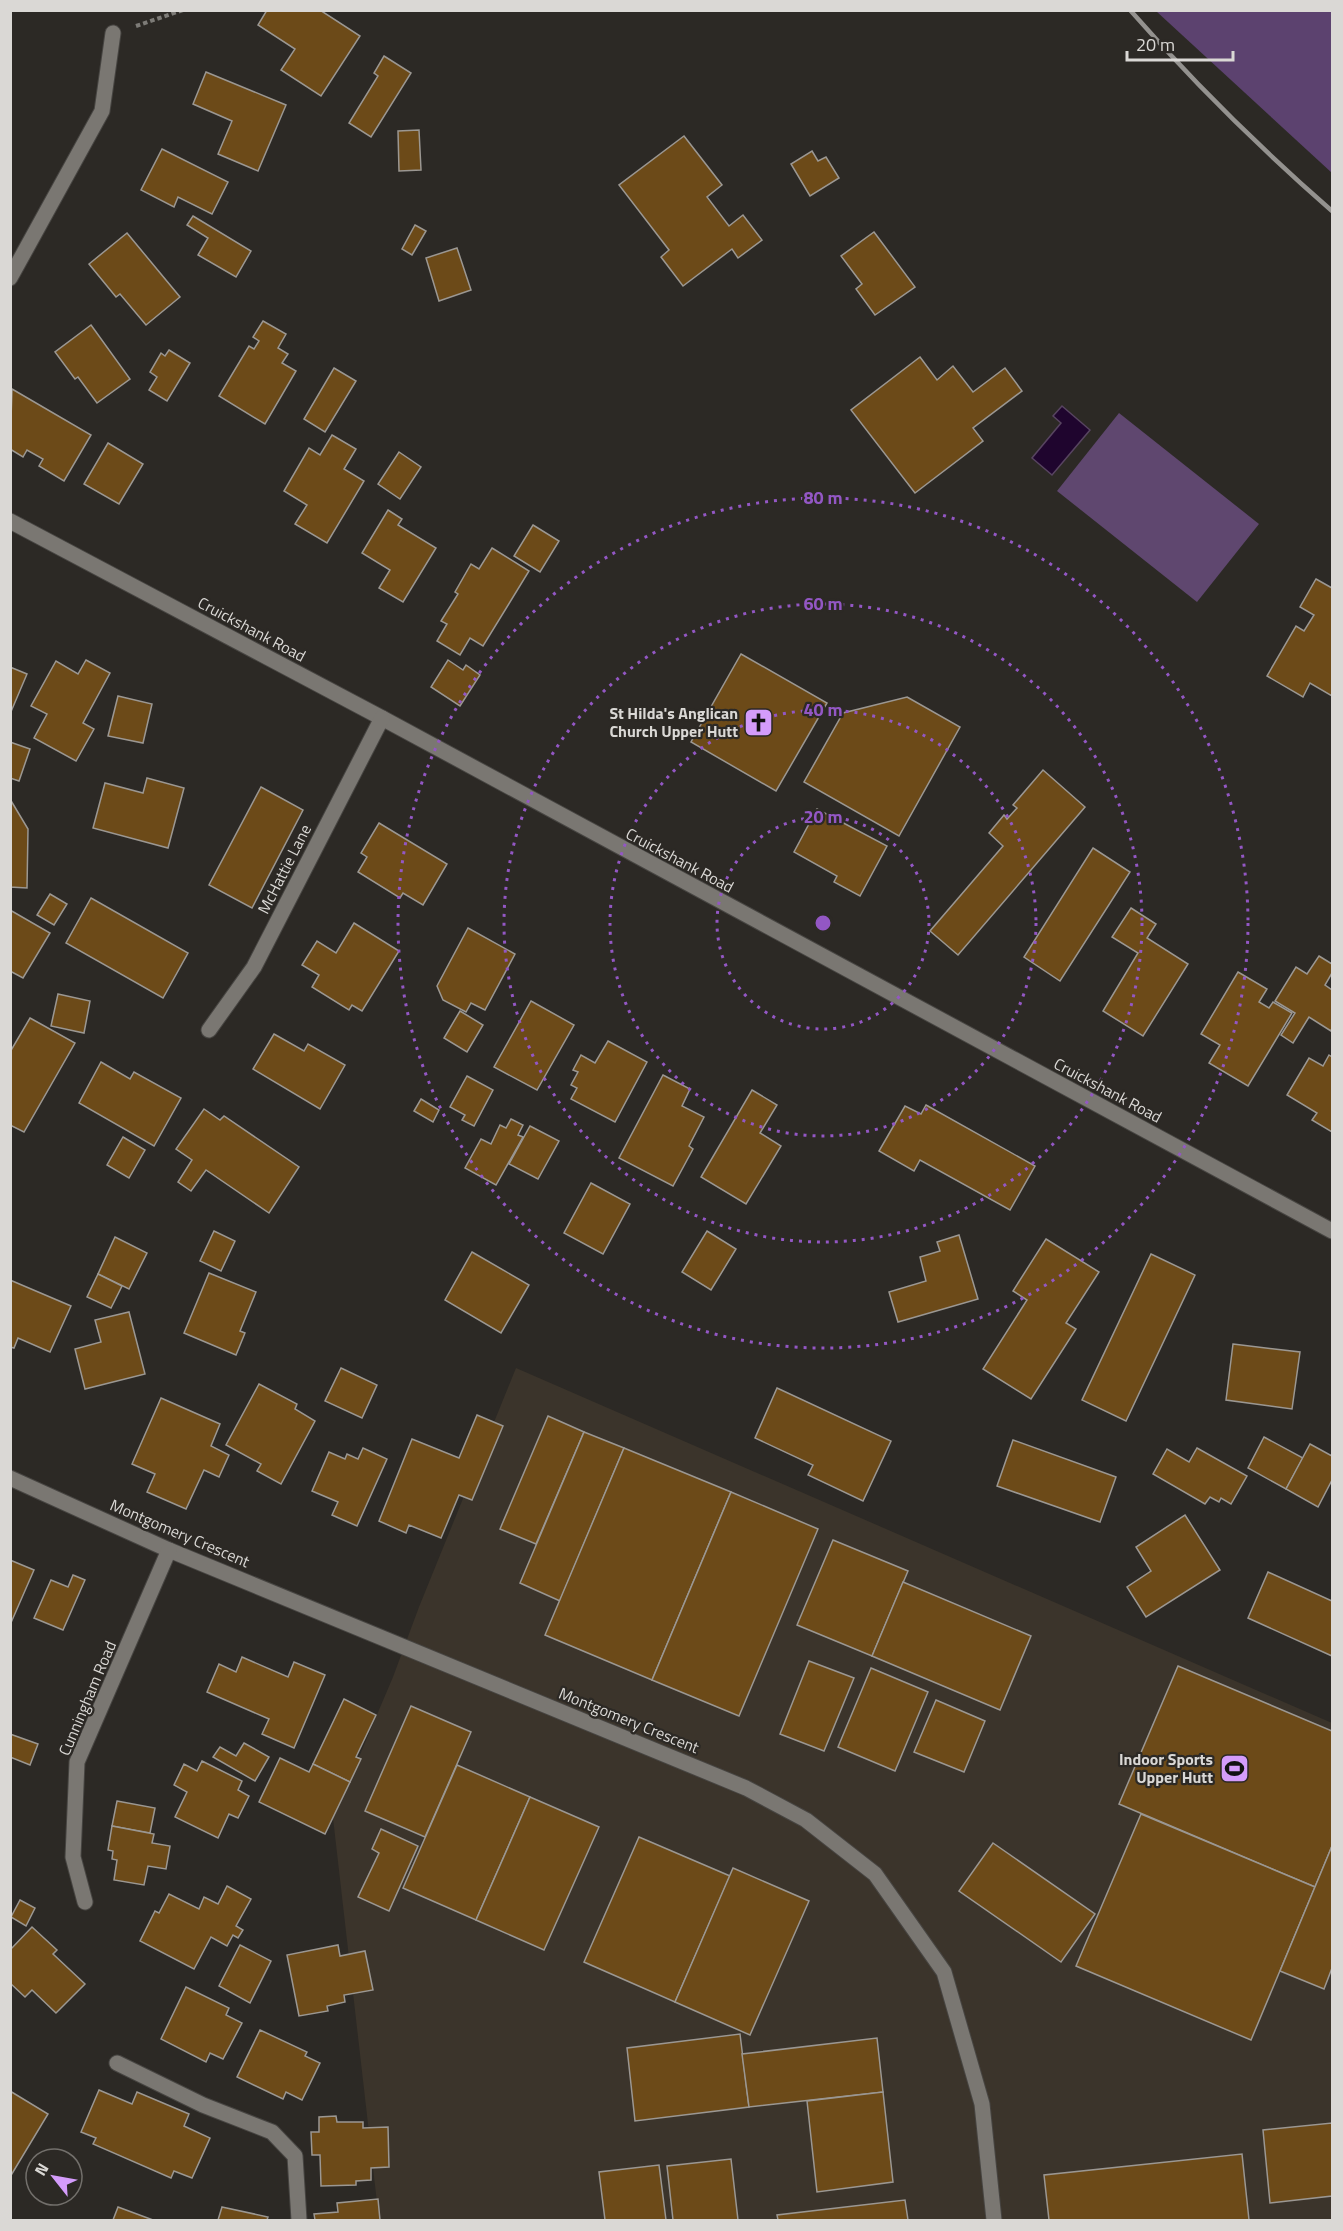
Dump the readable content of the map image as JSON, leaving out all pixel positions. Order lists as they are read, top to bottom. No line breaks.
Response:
{"streets":{"street":["Cruickshank Road","McHattie Lane","Montgomery Crescent","Cunningham Road"]},"crossings":[["Cruickshank Road","McHattie Lane"],["Montgomery Crescent","Cunningham Road"]],"places":{"church":["St Hilda's Anglican Church Upper Hutt"],"sports":["Indoor Sports Upper Hutt"]},"scale_bar":"20 m","north":"top left","rings":["80 m","60 m","40 m","20 m"]}
